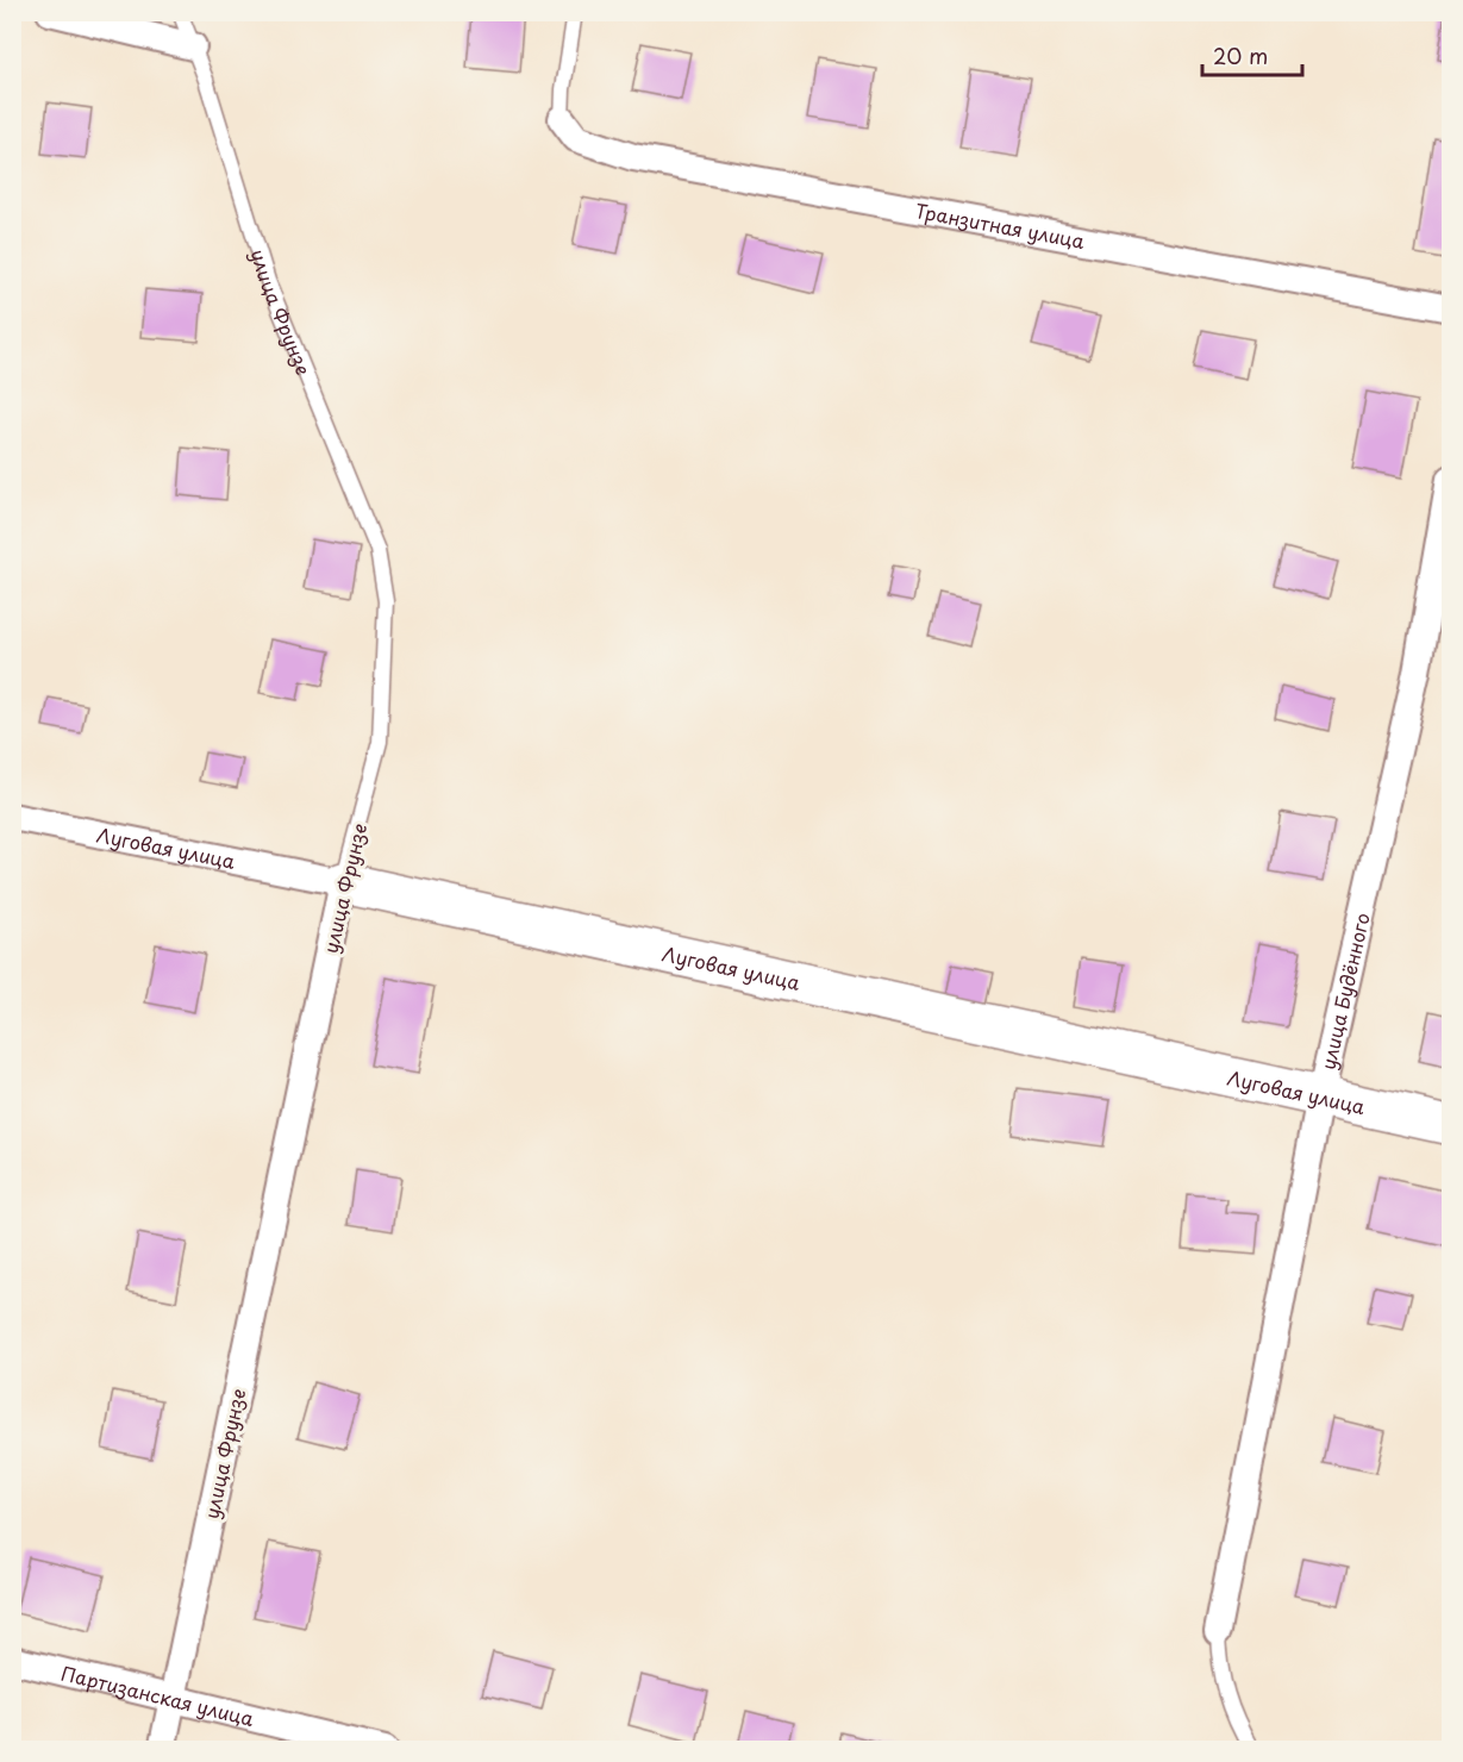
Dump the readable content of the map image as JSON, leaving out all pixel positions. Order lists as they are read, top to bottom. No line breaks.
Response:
{"streets":{"street":["Транзитная улица","улица Фрунзе","Луговая улица","улица Будённого","Партизанская улица"]},"crossings":[["улица Фрунзе","Луговая улица"],["улица Фрунзе","Партизанская улица"],["Луговая улица","улица Будённого"]],"scale_bar":"20 m"}
